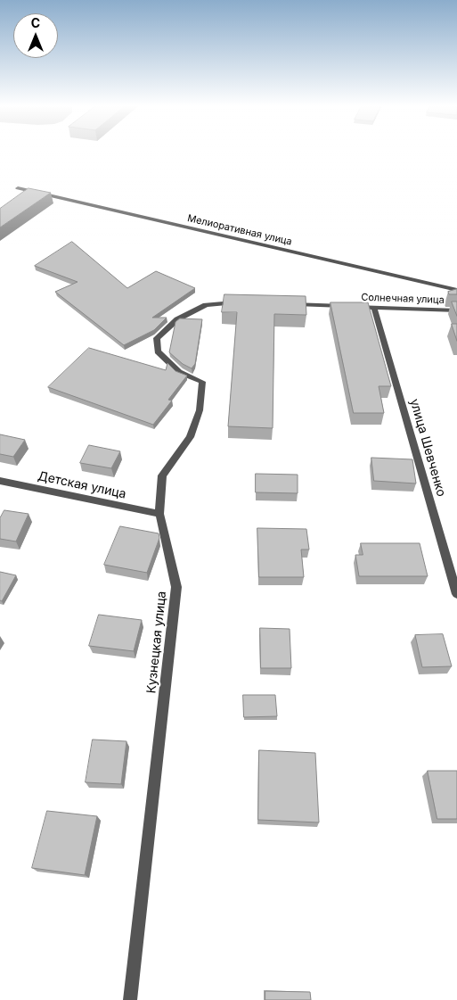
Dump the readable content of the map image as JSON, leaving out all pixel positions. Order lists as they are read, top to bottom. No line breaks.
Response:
{"streets":{"street":["Мелиоративная улица","Солнечная улица","улица Шевченко","Детская улица","Кузнецкая улица"]},"crossings":[["Солнечная улица","улица Шевченко"],["Детская улица","Кузнецкая улица"]],"north":"top"}
